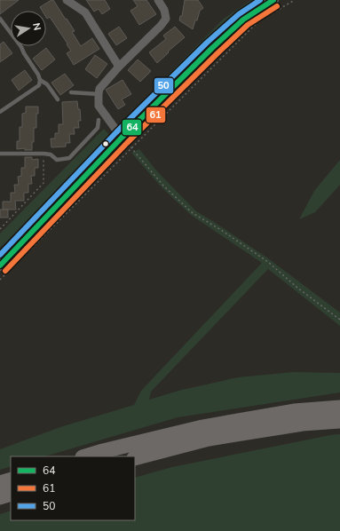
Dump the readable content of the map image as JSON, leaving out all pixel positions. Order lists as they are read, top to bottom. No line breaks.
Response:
{"lines":["transit line 64","transit line 50","transit line 61"],"legend":["64","61","50"],"north":"right"}
